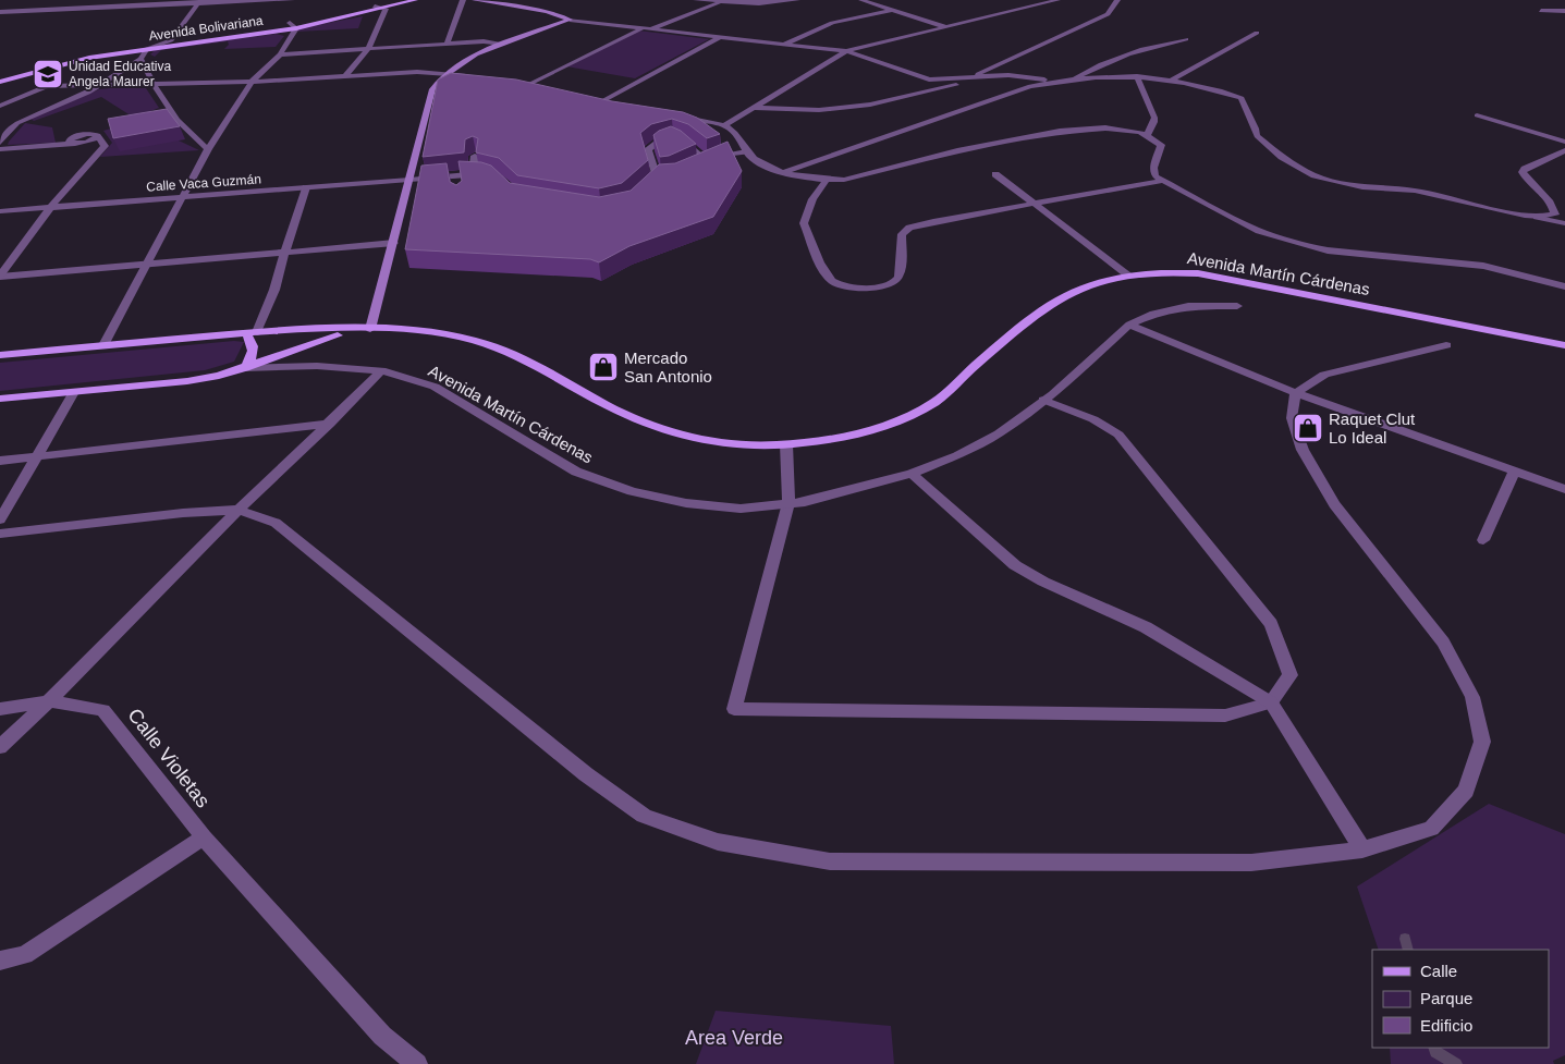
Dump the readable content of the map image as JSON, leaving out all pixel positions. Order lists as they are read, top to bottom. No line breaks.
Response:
{"streets":{"main road":["Avenida Bolivariana","Avenida Martín Cárdenas"],"street":["Calle Vaca Guzmán","Calle Violetas"]},"parks":["Area Verde"],"places":{"school or university":["Unidad Educativa Angela Maurer"],"shop":["Mercado San Antonio","Raquet Clut Lo Ideal"]},"legend":["Calle","Parque","Edificio"]}
